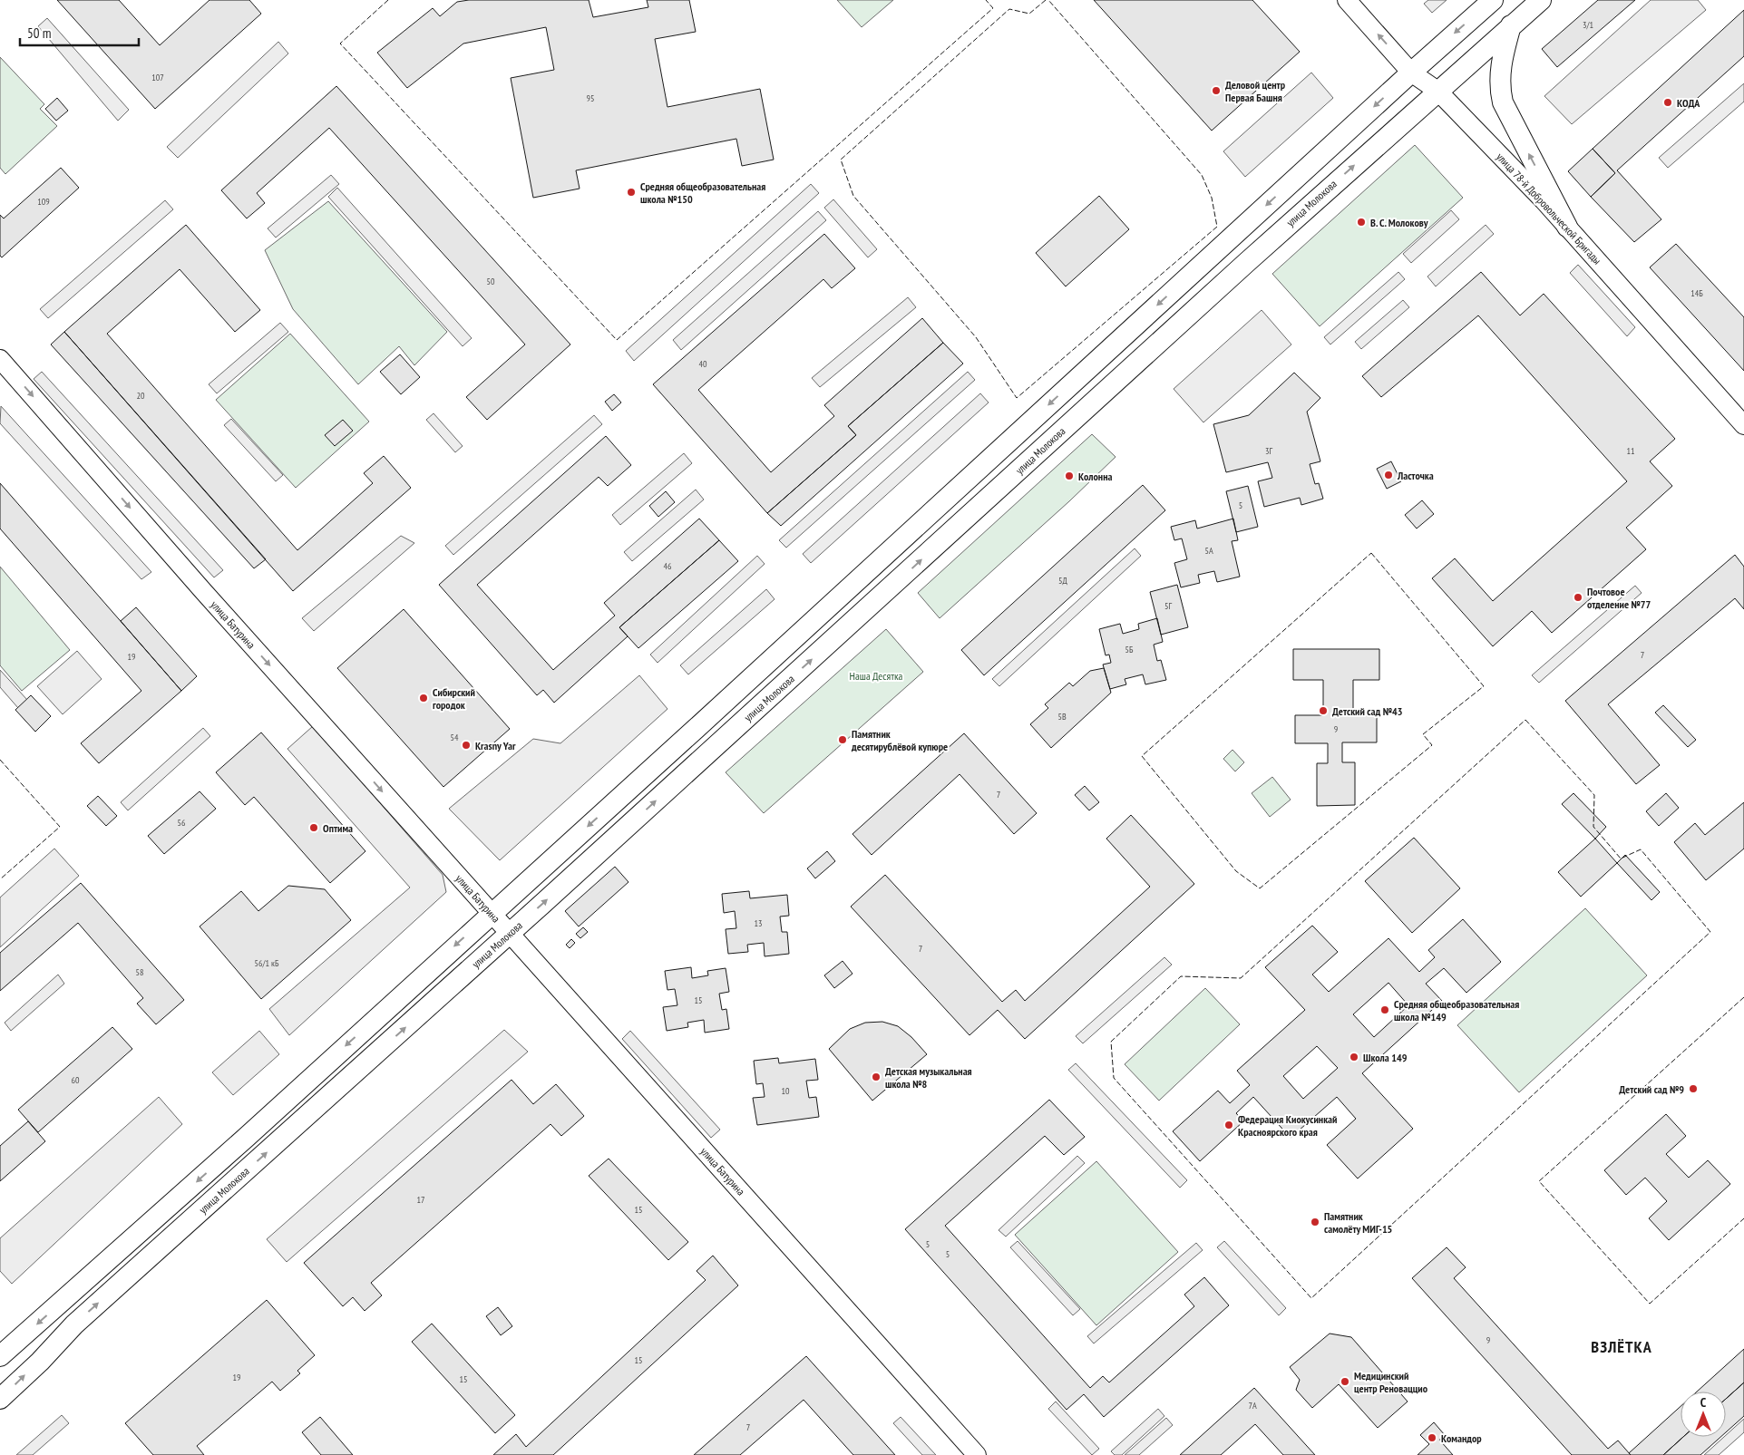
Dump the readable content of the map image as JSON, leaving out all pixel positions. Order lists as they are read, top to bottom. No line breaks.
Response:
{"streets":{"main road":["улица Молокова"],"street":["улица 78-й Добровольческой Бригады","улица Батурина"]},"crossings":[["улица Молокова","улица 78-й Добровольческой Бригады"],["улица Молокова","улица Батурина"]],"one_way":["улица Батурина"],"districts":["ВЗЛЁТКА"],"parks":["Наша Десятка"],"places":["Деловой центр Первая Башня","КОДА","Средняя общеобразовательная школа №150","В. С. Молокову","Ласточка","Колонна","Почтовое отделение №77","Сибирский городок","Детский сад №43","Памятник десятирублёвой купюре","Krasny Yar","Оптима","Средняя общеобразовательная школа №149","Школа 149","Детская музыкальная школа №8","Детский сад №9","Федерация Киокусинкай Красноярского края","Памятник самолёту МИГ-15","Медицинский центр Реноваццио","Командор"],"house_numbers":["3/1","107","95","109","50","14Б","40","20","3Г","11","5","5А","46","5Д","5Г","5Б","7","19","5В","9","54","7","56","13","7","56/1 кБ","58","15","60","10","17","15","5","5","9","15","19","15","7А","7"],"scale_bar":"50 m","north":"top"}
